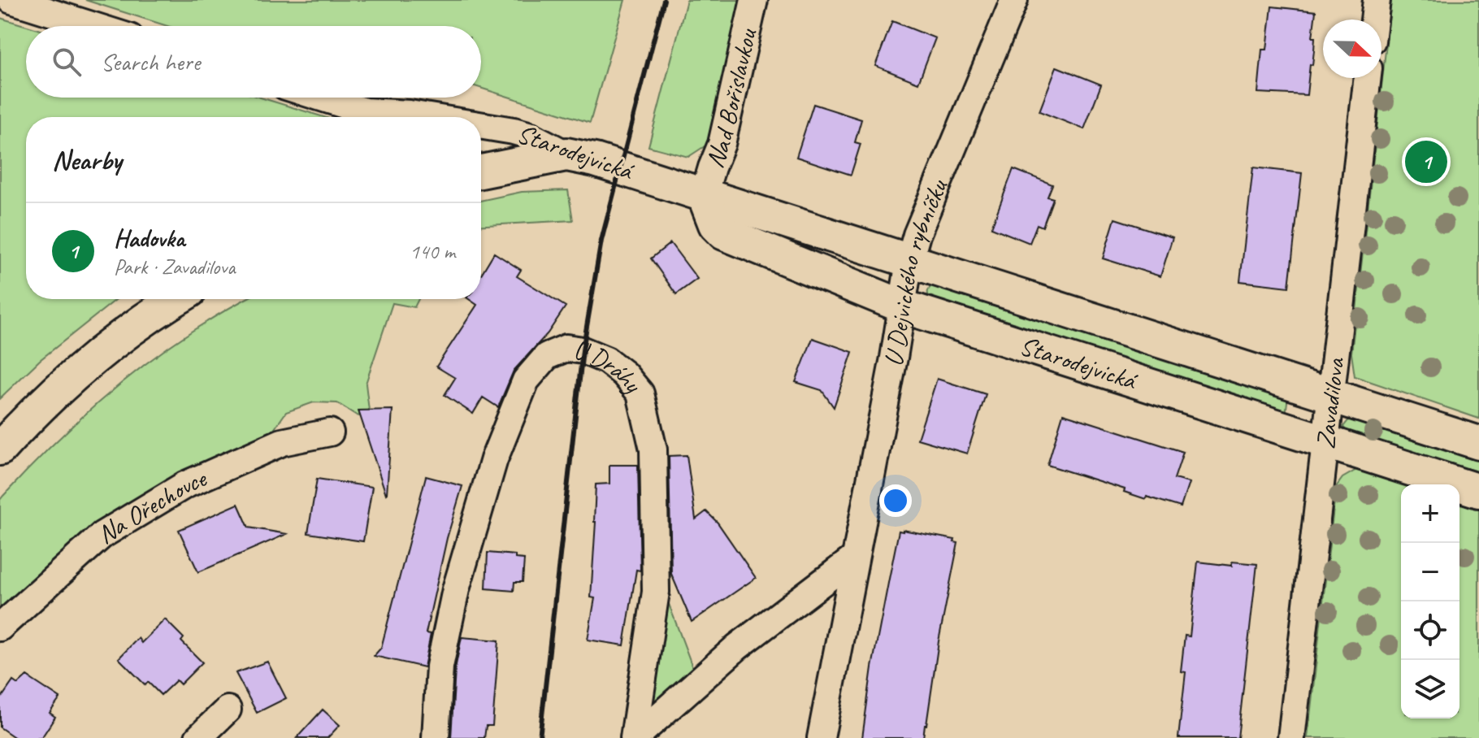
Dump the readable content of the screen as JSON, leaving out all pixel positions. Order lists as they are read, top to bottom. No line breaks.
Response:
{"streets":{"street":["Nad Bořislavkou","Starodejvická","U Dejvického rybníčku","U Dráhy","Zavadilova","Na Ořechovce"]},"crossings":[["Nad Bořislavkou","Starodejvická"],["Starodejvická","U Dejvického rybníčku"],["Starodejvická","Zavadilova"]],"north":"right","page":{"search":"Search here","heading":"Nearby","pins":"1","list":[{"mark":"1","name":"Hadovka","note":"Park · Zavadilova","value":"140 m"}],"map_buttons":["+","−"]}}
